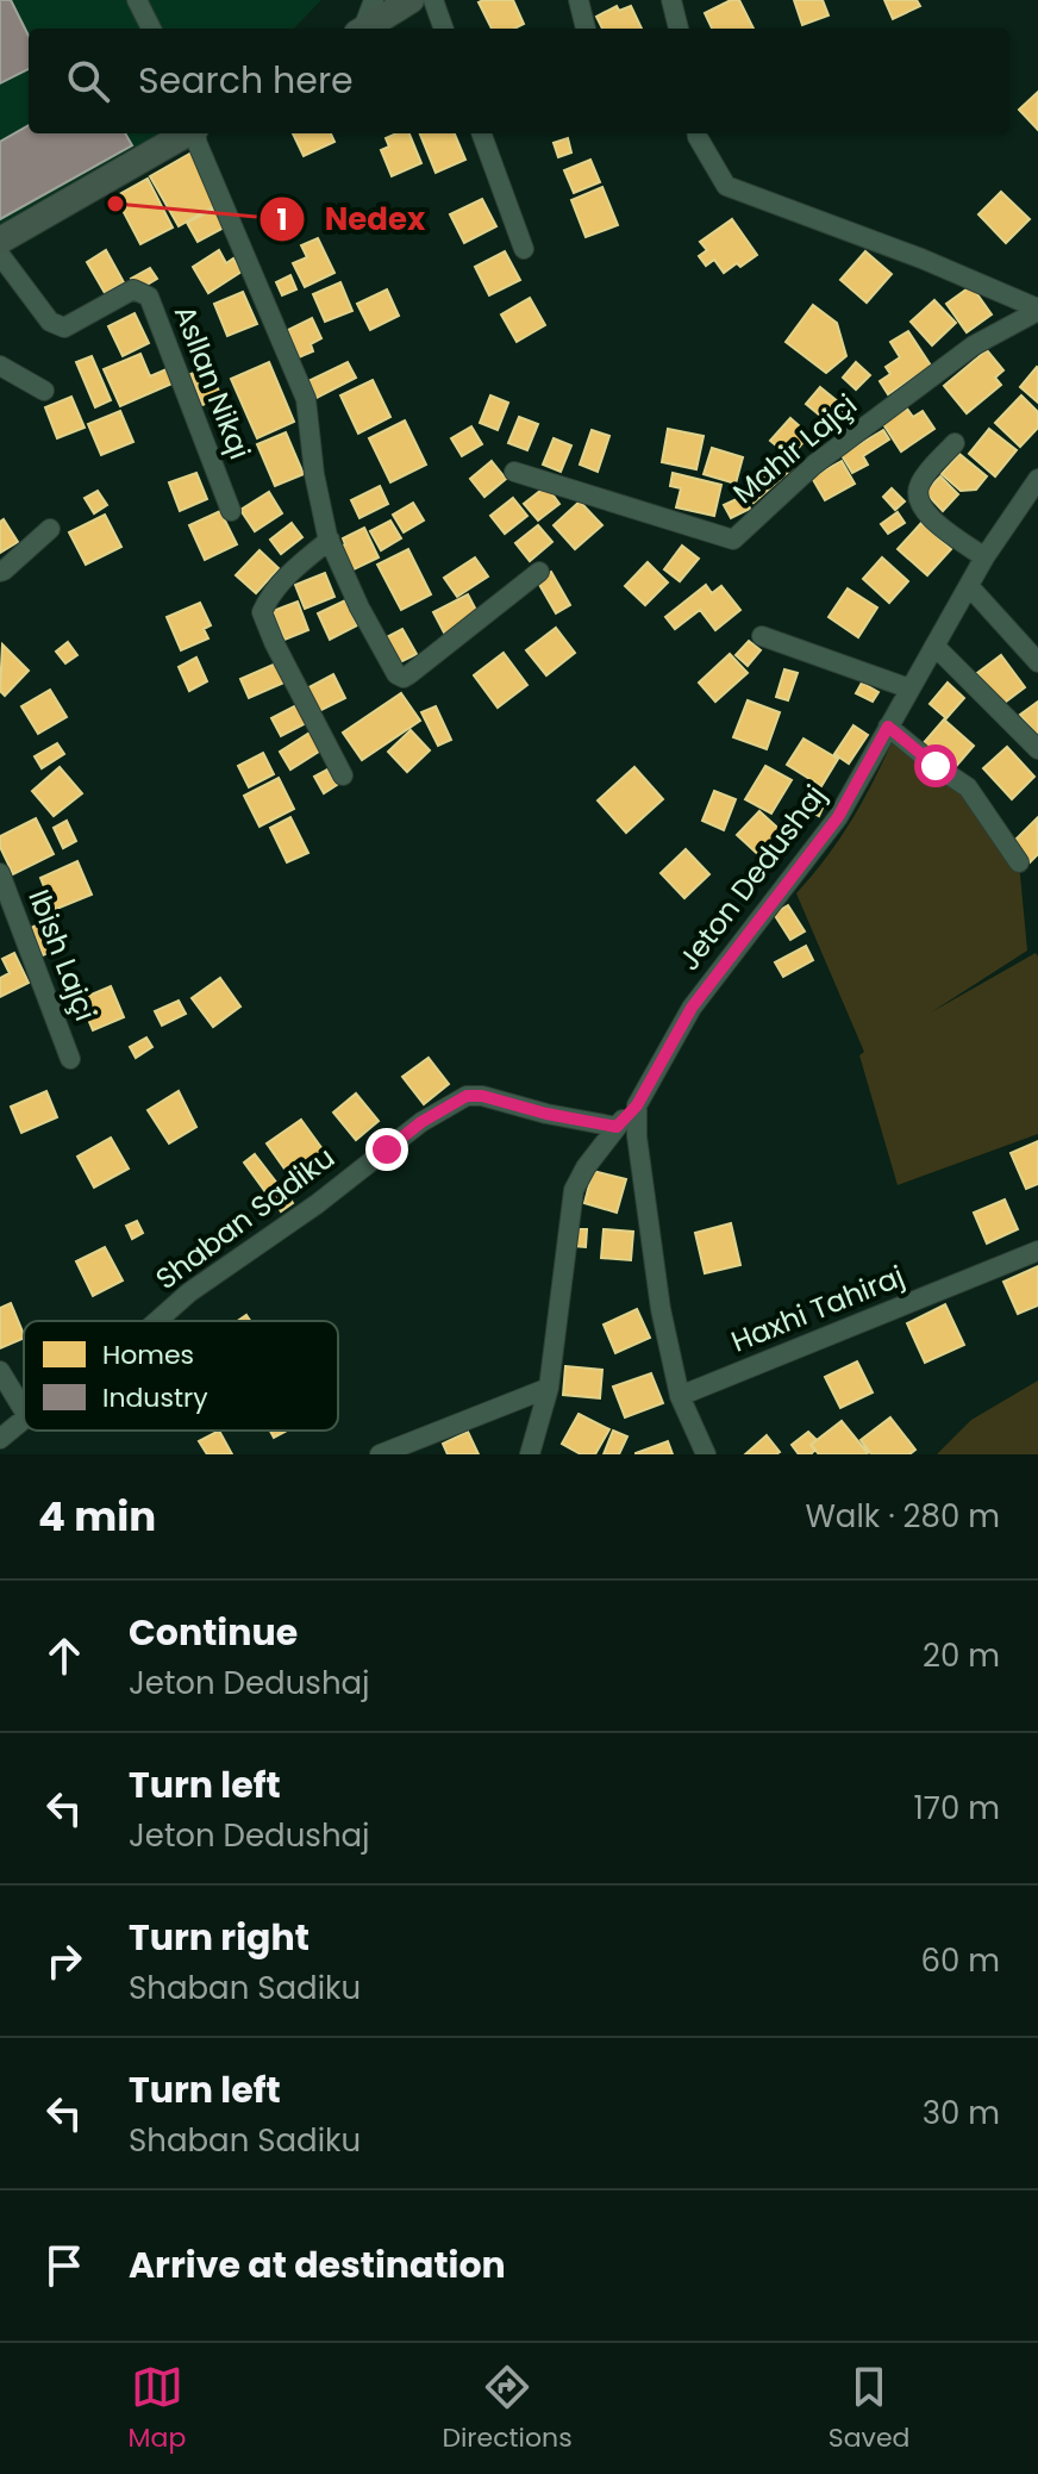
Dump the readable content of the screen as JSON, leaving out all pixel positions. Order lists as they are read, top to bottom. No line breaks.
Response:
{"streets":{"street":["Asllan Nikqi","Mahir Lajçi","Jeton Dedushaj","Ibish Lajçi","Shaban Sadiku","Haxhi Tahiraj"]},"crossings":[["Jeton Dedushaj","Shaban Sadiku"]],"places":["Nedex"],"legend":["Homes","Industry"],"page":{"search":"Search here","heading":["4 min","Walk · 280 m"],"list":[["Continue","Jeton Dedushaj","20 m"],["Turn left","Jeton Dedushaj","170 m"],["Turn right","Shaban Sadiku","60 m"],["Turn left","Shaban Sadiku","30 m"],"Arrive at destination"],"nav":["Map","Directions","Saved"]}}
